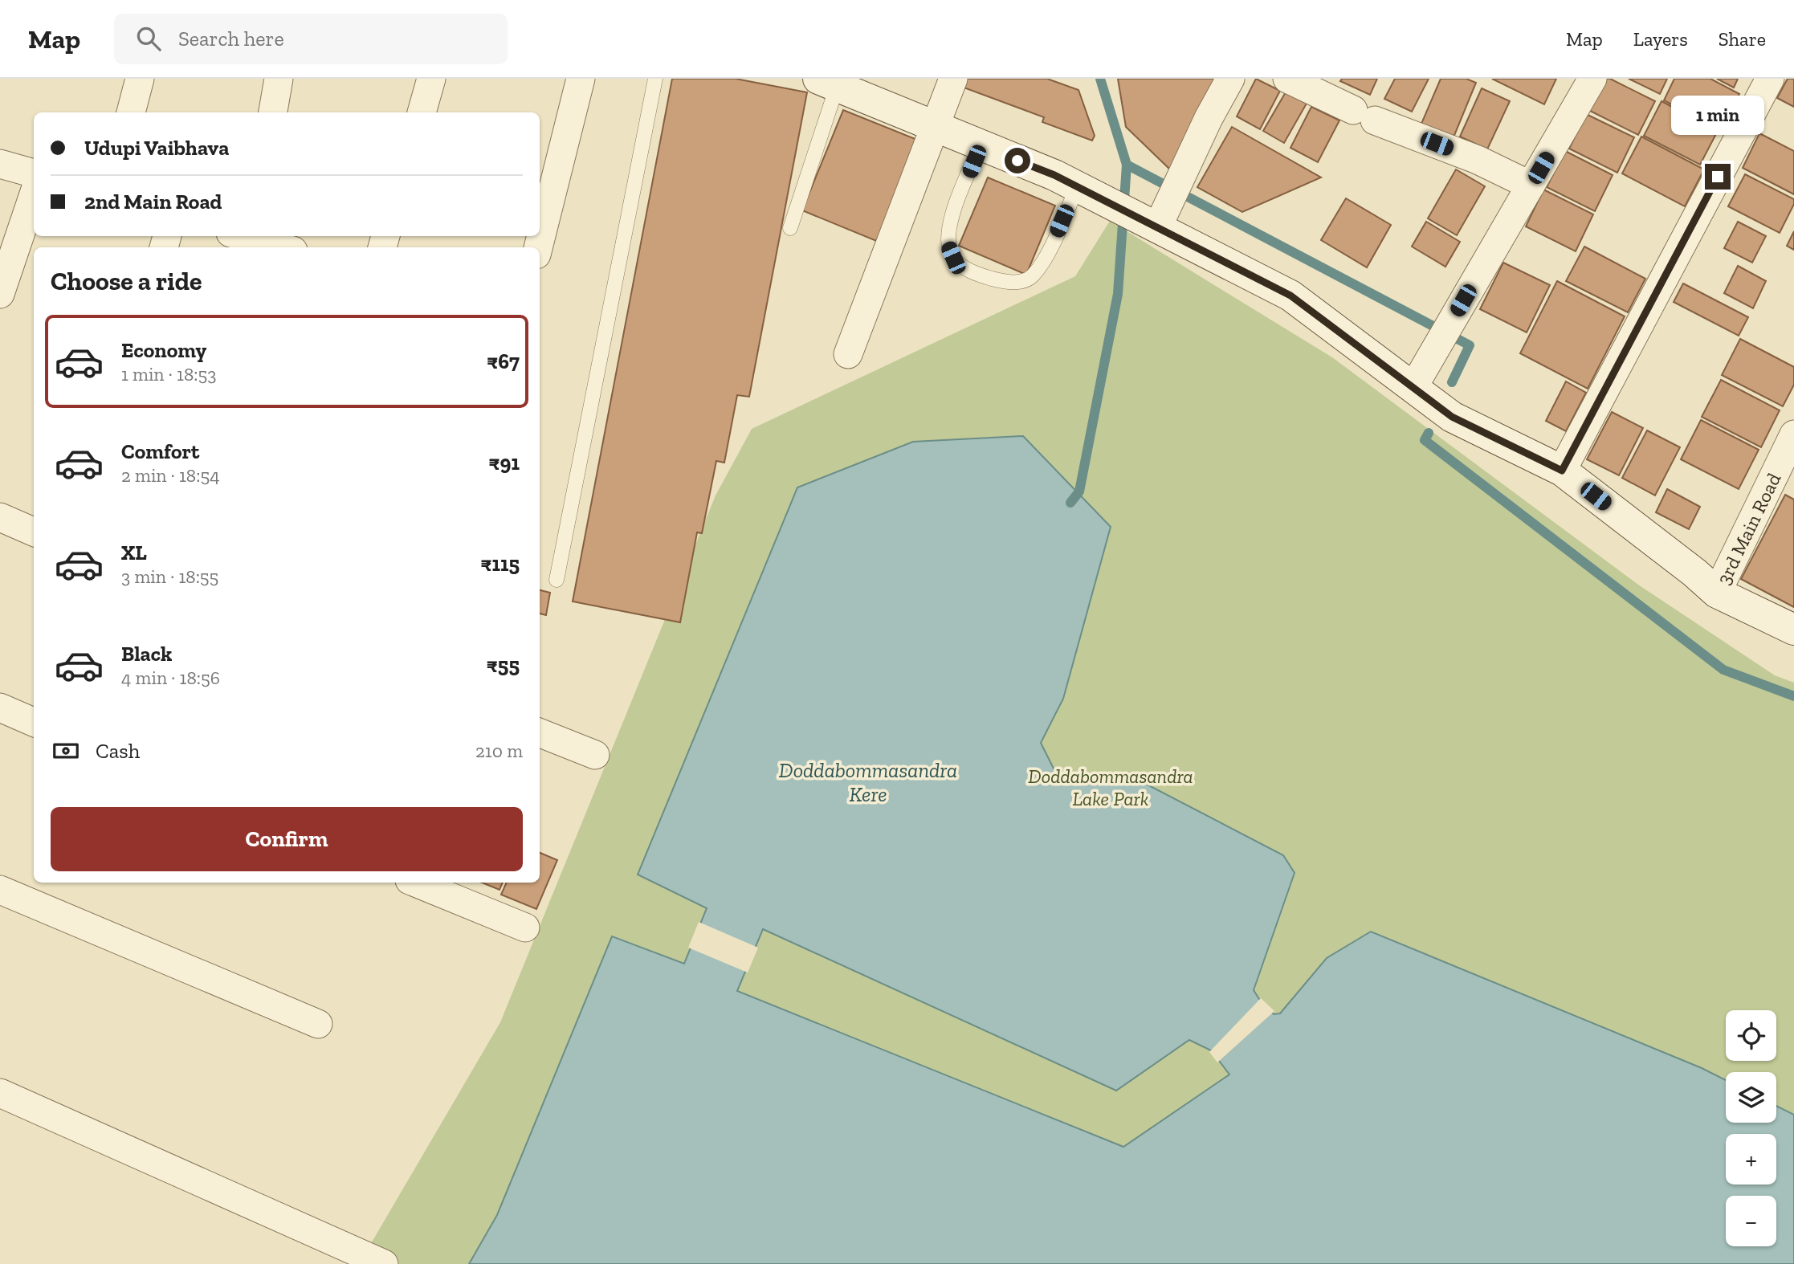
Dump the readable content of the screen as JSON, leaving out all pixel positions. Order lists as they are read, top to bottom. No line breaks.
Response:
{"streets":{"street":["3rd Main Road"]},"water":["Doddabommasandra Kere"],"parks":["Doddabommasandra Lake Park"],"page":{"header":"Map","search":"Search here","nav":["Map","Layers","Share"],"bubble":"1 min","banner":["Udupi Vaibhava","2nd Main Road"],"heading":"Choose a ride","list":[{"name":"Economy","note":"1 min · 18:53","value":"₹67"},{"name":"Comfort","note":"2 min · 18:54","value":"₹91"},{"name":"XL","note":"3 min · 18:55","value":"₹115"},{"name":"Black","note":"4 min · 18:56","value":"₹55"}],"pay":["Cash","210 m"],"buttons":"Confirm","map_buttons":["+","−"]}}
